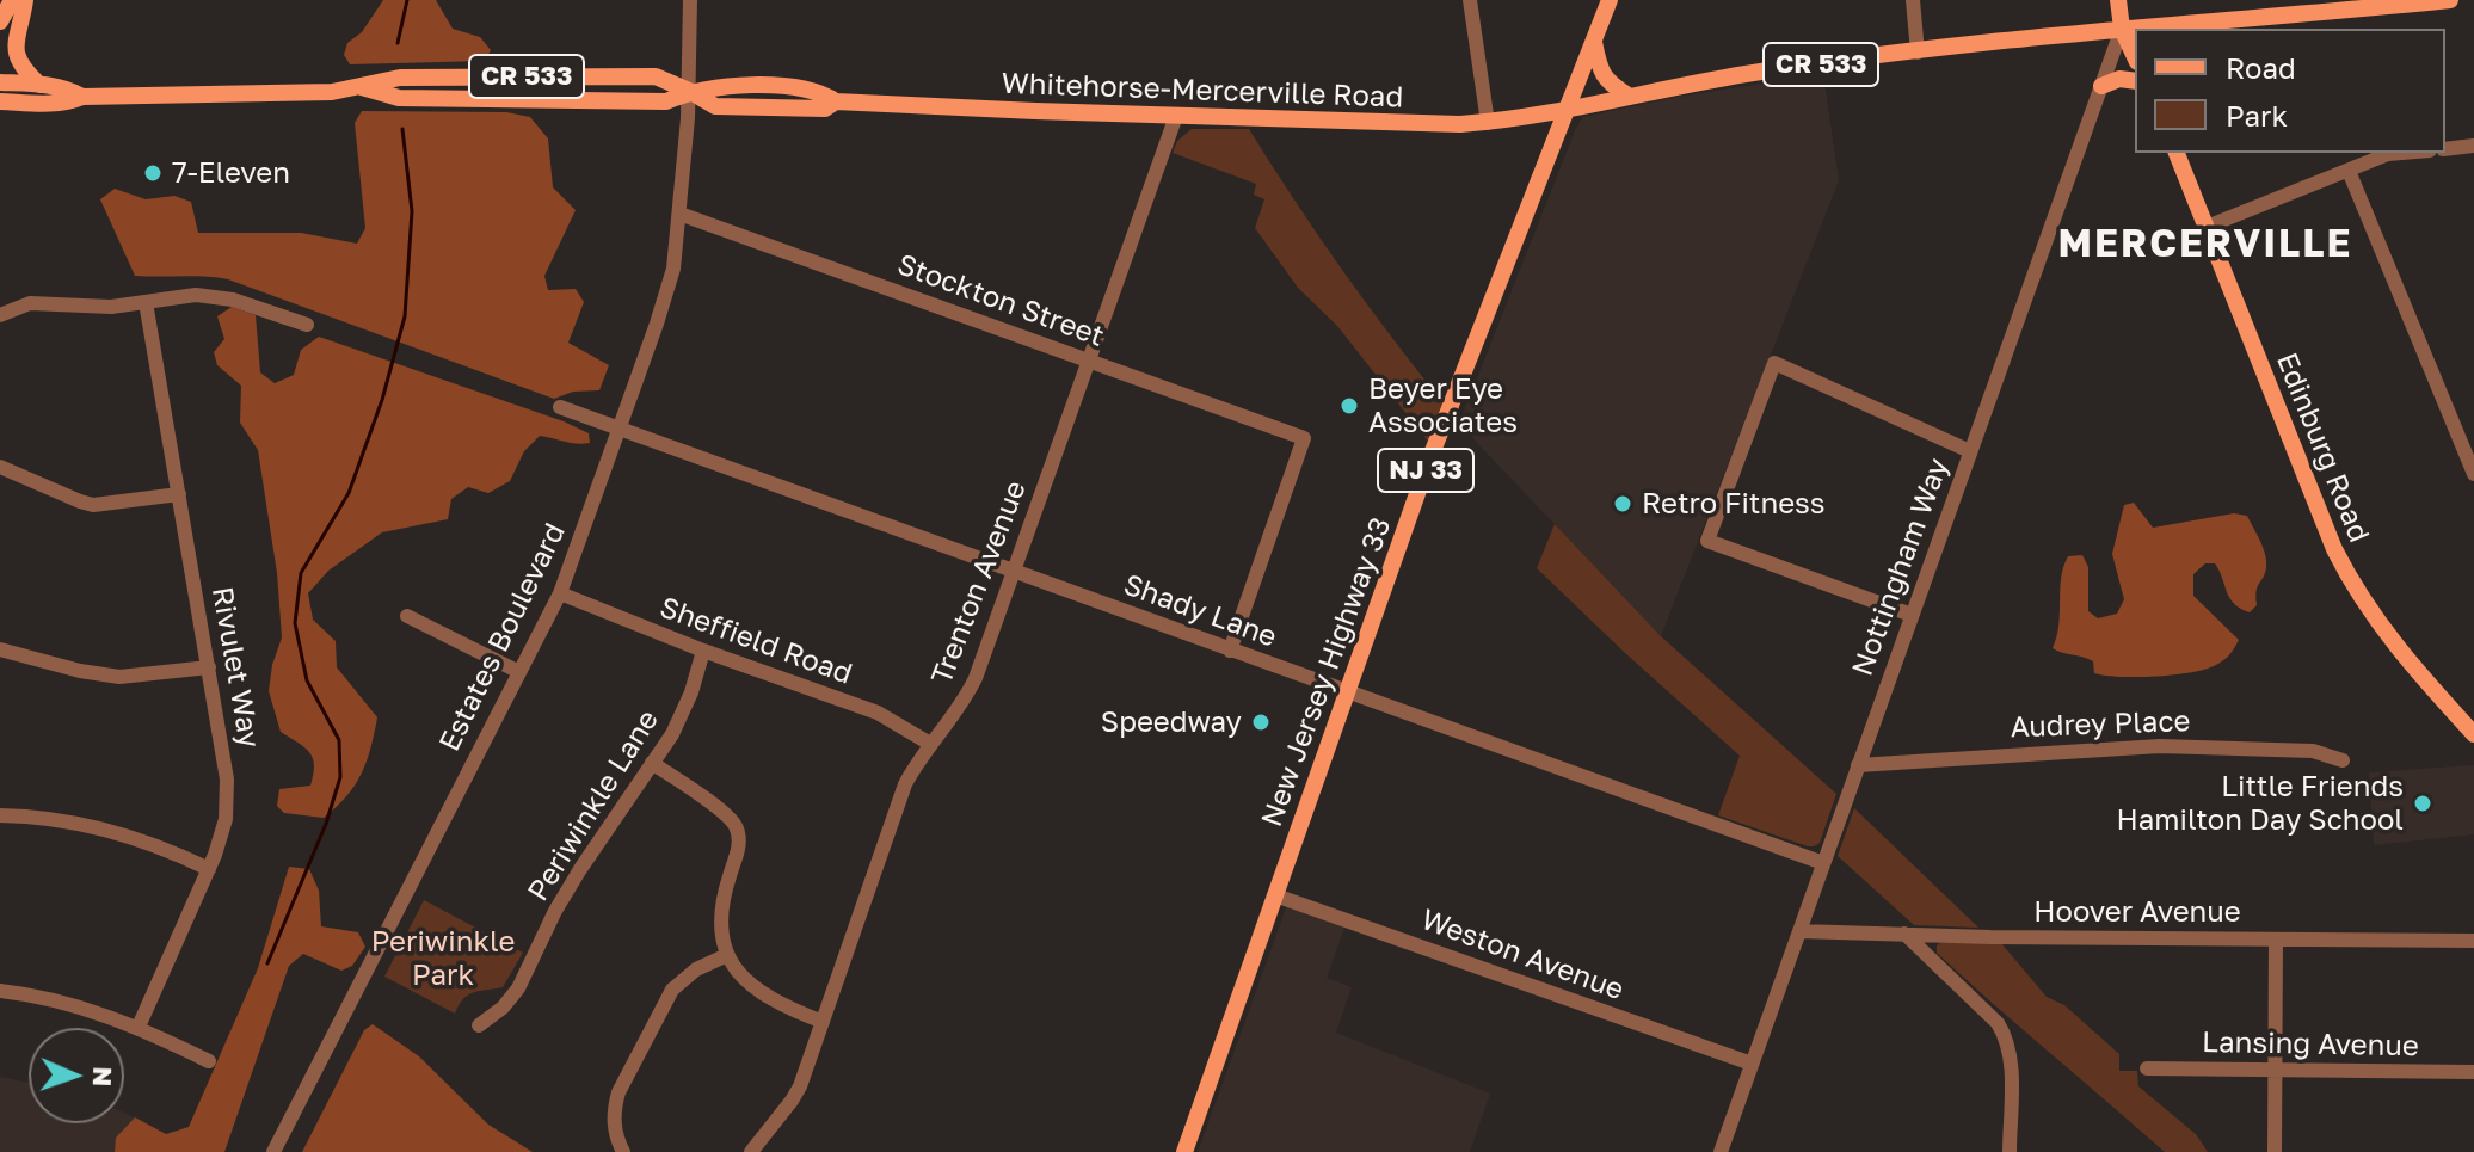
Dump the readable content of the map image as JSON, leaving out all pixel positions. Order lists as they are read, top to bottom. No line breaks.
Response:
{"streets":{"main road":["CR 533","Whitehorse-Mercerville Road","Edinburg Road","NJ 33","Nottingham Way","New Jersey Highway 33"],"street":["Stockton Street","Trenton Avenue","Shady Lane","Estates Boulevard","Sheffield Road","Rivulet Way","Audrey Place","Periwinkle Lane","Hoover Avenue","Weston Avenue","Lansing Avenue"]},"crossings":[["CR 533","Whitehorse-Mercerville Road"],["CR 533","Nottingham Way"],["CR 533","Estates Boulevard"],["CR 533","New Jersey Highway 33"],["Whitehorse-Mercerville Road","Trenton Avenue"],["Whitehorse-Mercerville Road","Estates Boulevard"],["Whitehorse-Mercerville Road","New Jersey Highway 33"],["Stockton Street","Trenton Avenue"],["Stockton Street","Shady Lane"],["Stockton Street","Estates Boulevard"],["Nottingham Way","Shady Lane"],["Nottingham Way","Audrey Place"],["Nottingham Way","Hoover Avenue"],["Nottingham Way","Weston Avenue"],["Trenton Avenue","Shady Lane"],["Trenton Avenue","Sheffield Road"],["Shady Lane","Estates Boulevard"],["Shady Lane","New Jersey Highway 33"],["Estates Boulevard","Sheffield Road"],["Sheffield Road","Periwinkle Lane"],["New Jersey Highway 33","Weston Avenue"]],"districts":["MERCERVILLE"],"parks":["Periwinkle Park"],"places":["7-Eleven","Beyer Eye Associates","Retro Fitness","Speedway","Little Friends Hamilton Day School"],"legend":["Road","Park"],"north":"right"}
